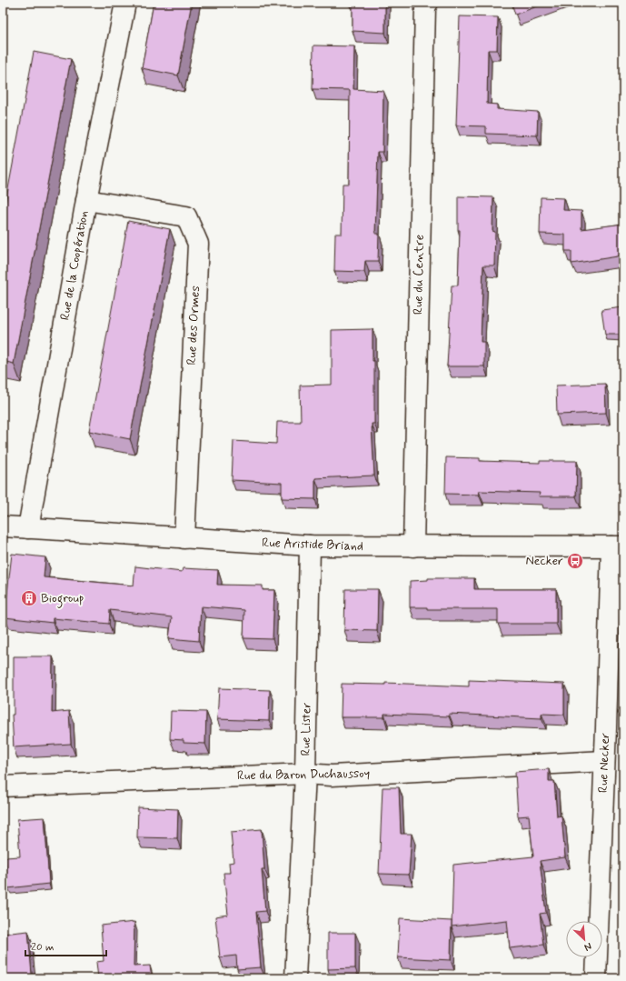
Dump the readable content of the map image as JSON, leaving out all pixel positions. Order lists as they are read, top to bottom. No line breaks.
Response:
{"streets":{"street":["Rue de la Coopération","Rue du Centre","Rue des Ormes","Rue Aristide Briand","Rue Lister","Rue Necker","Rue du Baron Duchaussoy"]},"crossings":[["Rue de la Coopération","Rue des Ormes"],["Rue de la Coopération","Rue Aristide Briand"],["Rue du Centre","Rue Aristide Briand"],["Rue des Ormes","Rue Aristide Briand"],["Rue Aristide Briand","Rue Lister"],["Rue Aristide Briand","Rue Necker"],["Rue Lister","Rue du Baron Duchaussoy"],["Rue Necker","Rue du Baron Duchaussoy"]],"places":{"bus stop":["Necker"],"building":["Biogroup"]},"scale_bar":"20 m","north":"bottom right"}
